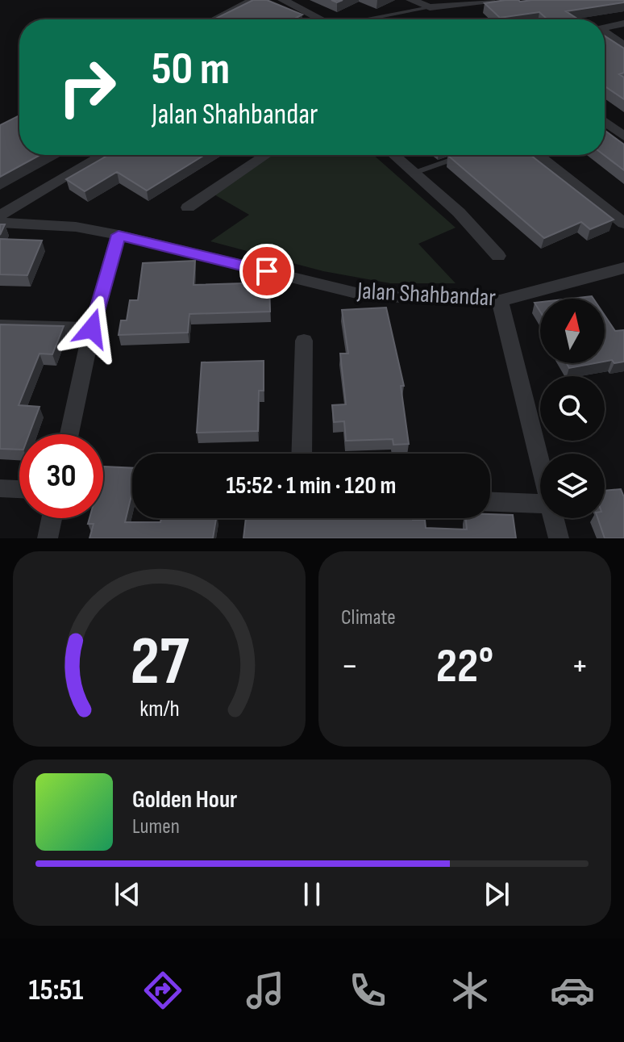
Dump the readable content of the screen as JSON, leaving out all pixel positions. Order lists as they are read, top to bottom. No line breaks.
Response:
{"streets":{"street":["Jalan Shahbandar"]},"north":"top","page":{"turn":["50 m","Jalan Shahbandar"],"limit":"30","trip":"15:52 · 1 min · 120 m","tile":"Climate","heat":["−","22°","+"],"song":["Golden Hour","Lumen"],"tabs":"15:51","gauge":["27","km/h"]}}
